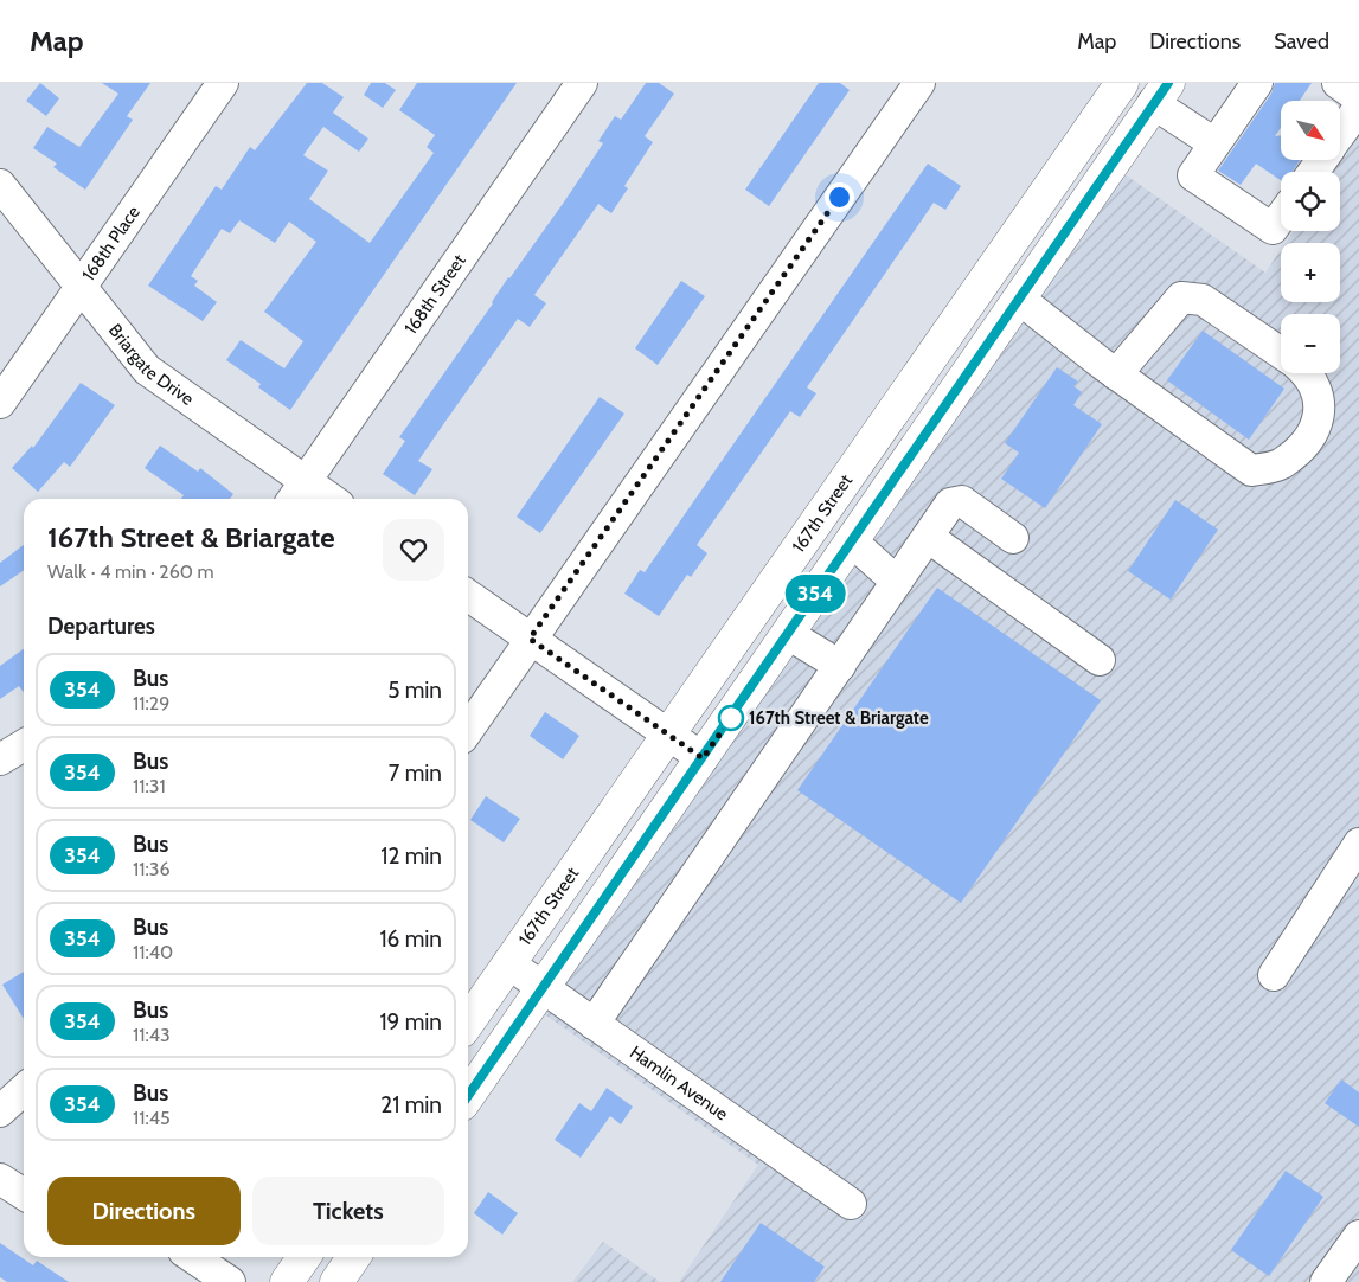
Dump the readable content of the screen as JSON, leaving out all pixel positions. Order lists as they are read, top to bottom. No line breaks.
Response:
{"streets":{"main road":["167th Street"],"street":["168th Place","168th Street","Briargate Drive","Hamlin Avenue"]},"crossings":[["168th Place","Briargate Drive"],["168th Street","Briargate Drive"],["167th Street","Hamlin Avenue"]],"places":["167th Street & Briargate"],"lines":["bus line 354"],"north":"bottom right","page":{"header":"Map","nav":["Map","Directions","Saved"],"on_map":"354","map_buttons":["+","−"],"heading":[["167th Street & Briargate","Walk · 4 min · 260 m"],"Departures"],"list":[{"mark":"354","name":"Bus","note":"11:29","value":"5 min"},{"mark":"354","name":"Bus","note":"11:31","value":"7 min"},{"mark":"354","name":"Bus","note":"11:36","value":"12 min"},{"mark":"354","name":"Bus","note":"11:40","value":"16 min"},{"mark":"354","name":"Bus","note":"11:43","value":"19 min"},{"mark":"354","name":"Bus","note":"11:45","value":"21 min"}],"buttons":["Directions","Tickets"]}}
